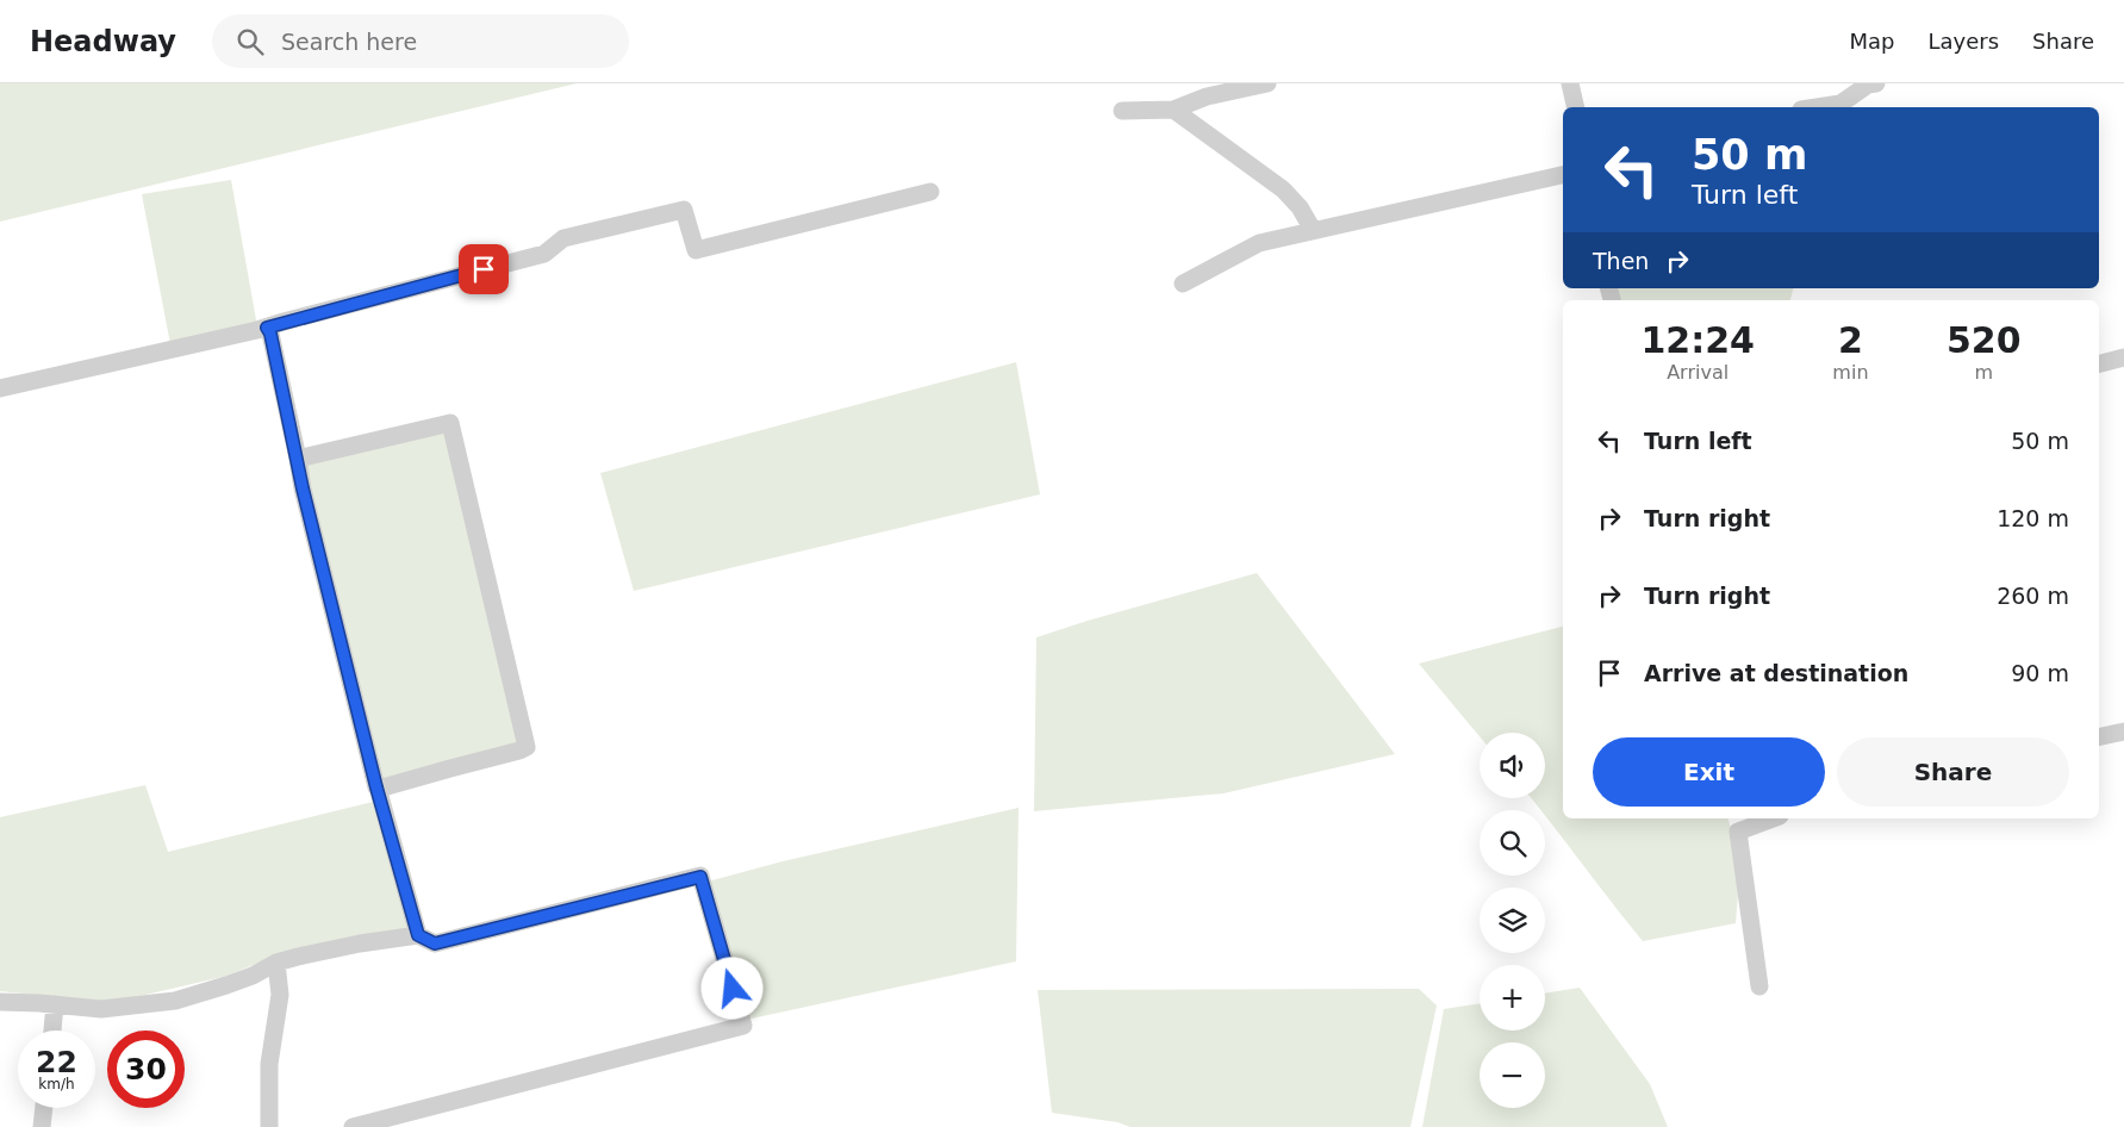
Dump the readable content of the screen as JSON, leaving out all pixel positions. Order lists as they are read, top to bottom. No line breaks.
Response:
{"page":{"header":"Headway","search":"Search here","nav":["Map","Layers","Share"],"turn":["50 m","Turn left"],"then":"Then","eta":["12:24","Arrival","2","min","520","m"],"list":[{"name":"Turn left","value":"50 m"},{"name":"Turn right","value":"120 m"},{"name":"Turn right","value":"260 m"},{"name":"Arrive at destination","value":"90 m"}],"buttons":["Exit","Share"],"map_buttons":["+","−"],"speed":"22 km/h","limit":"30"}}
